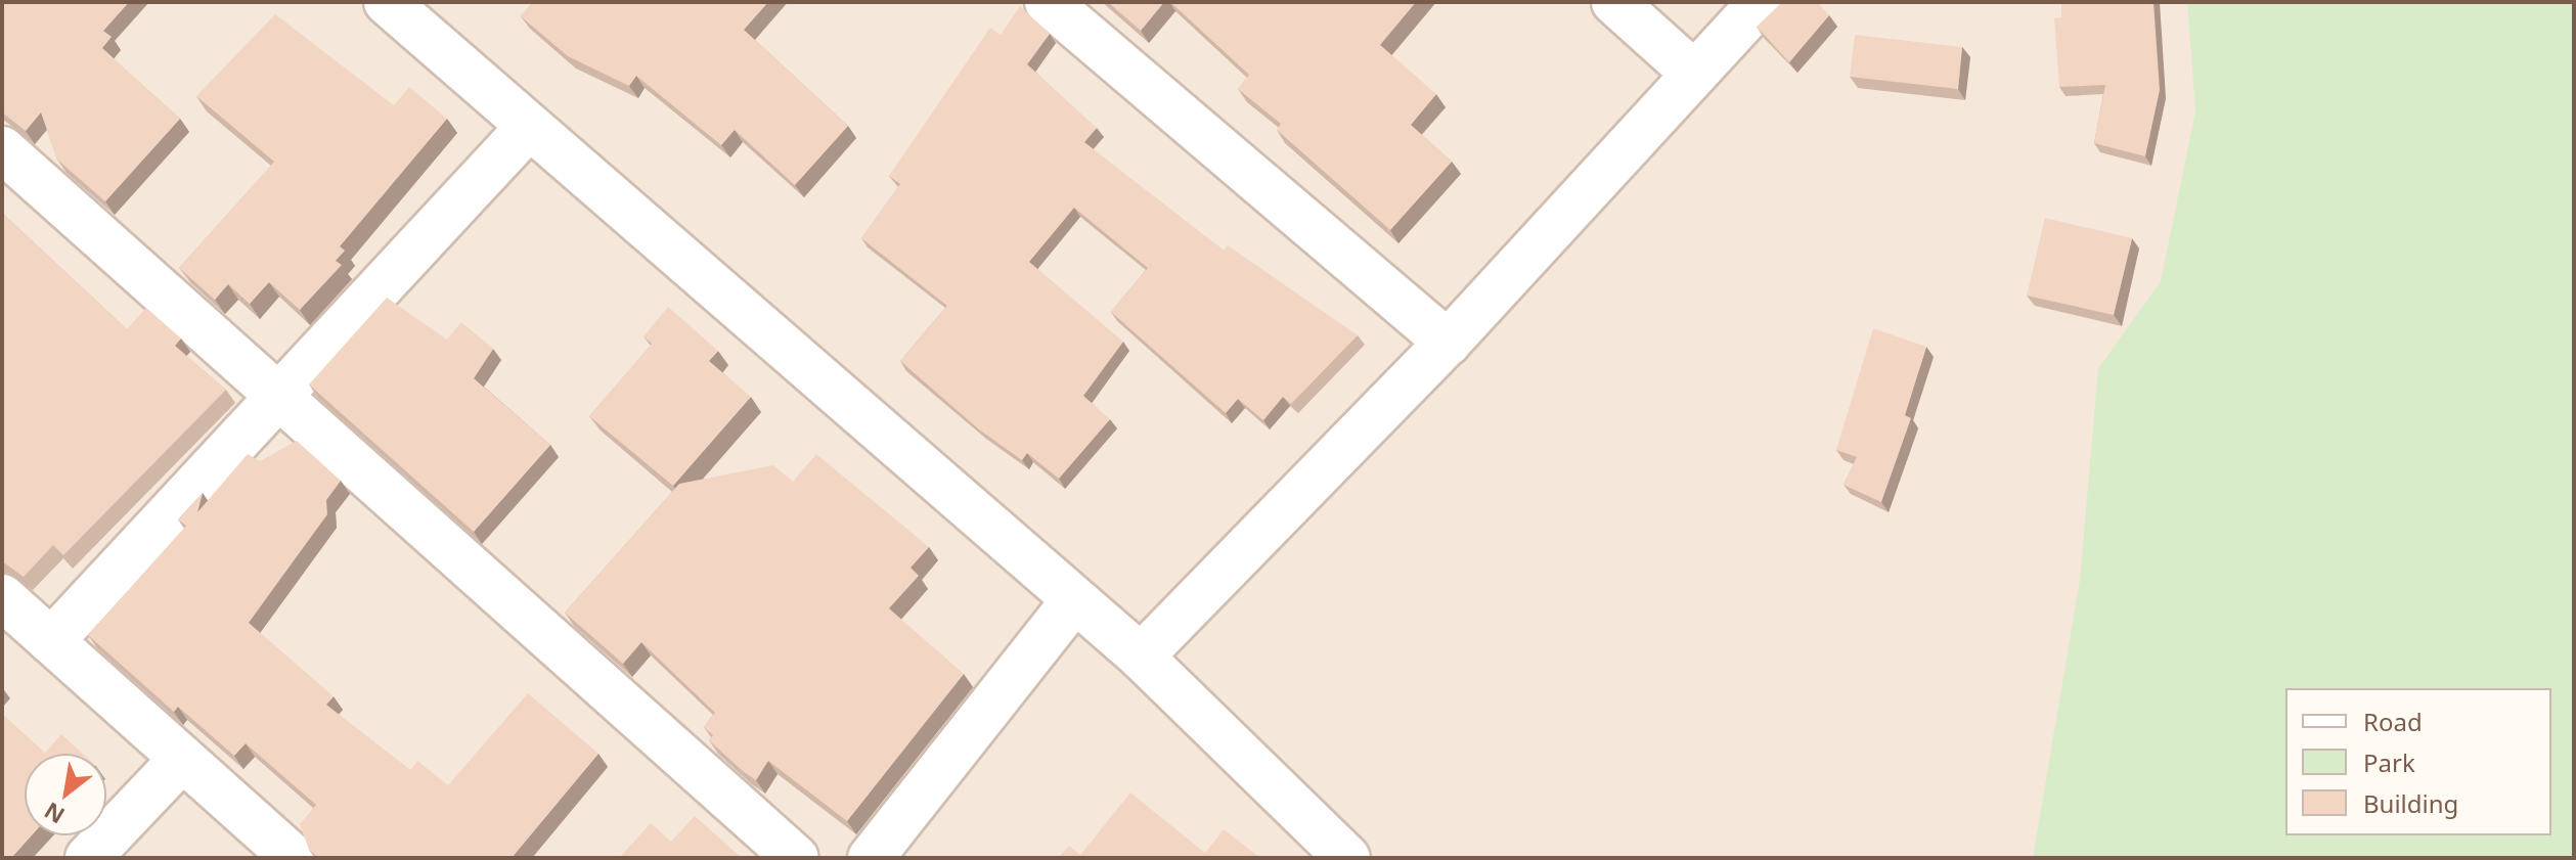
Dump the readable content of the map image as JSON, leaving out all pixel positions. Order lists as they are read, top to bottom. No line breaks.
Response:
{"legend":["Road","Park","Building"],"north":"bottom left"}
